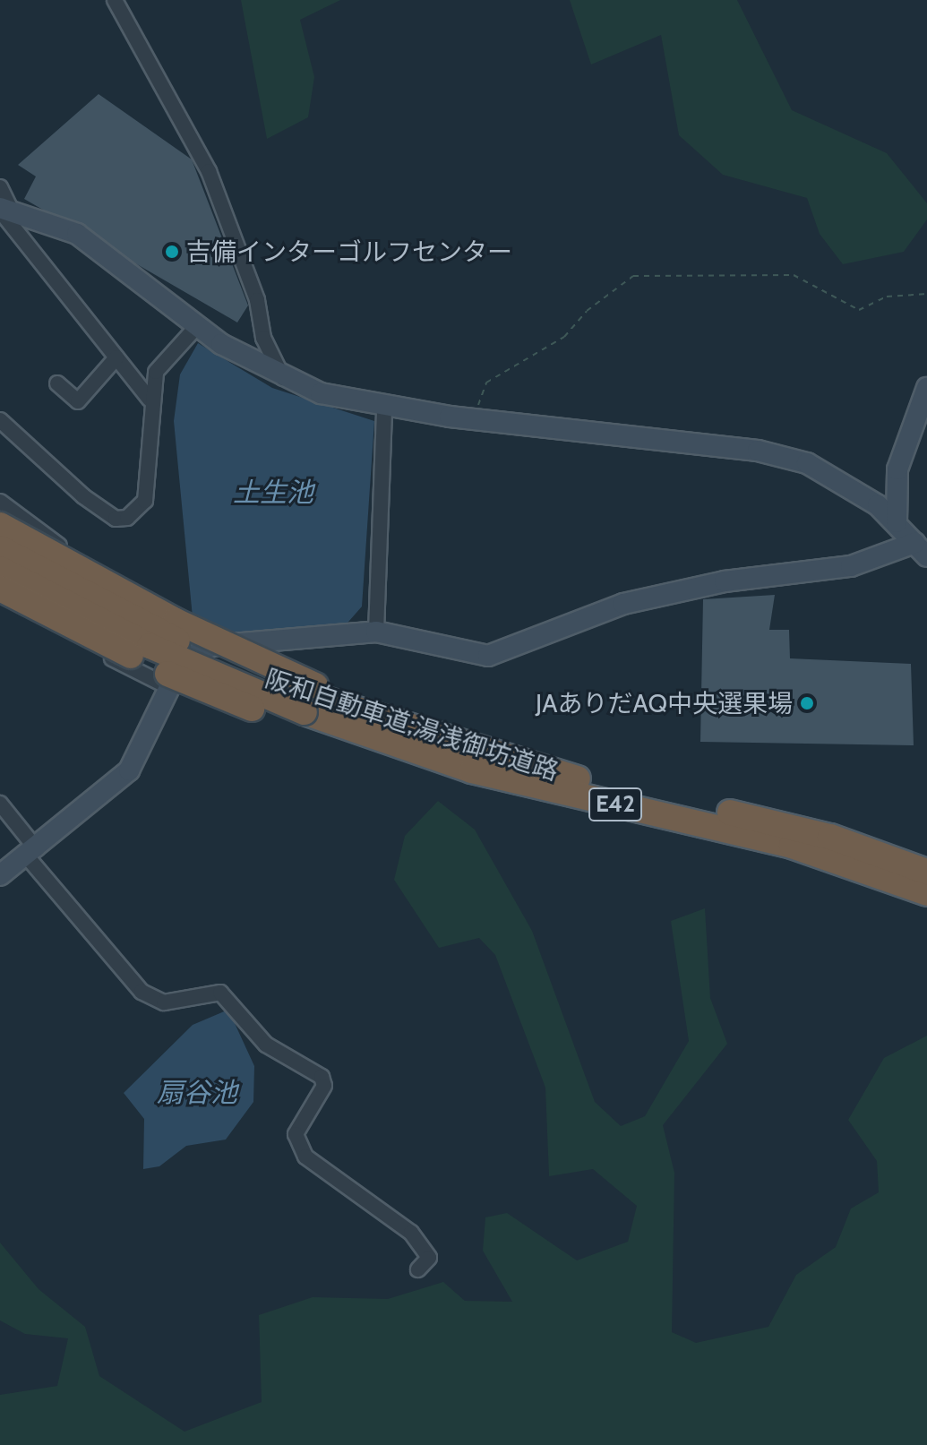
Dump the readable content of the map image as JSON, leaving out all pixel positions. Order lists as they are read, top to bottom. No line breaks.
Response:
{"streets":{"highway":["阪和自動車道;湯浅御坊道路","E42"]},"water":["土生池","扇谷池"],"places":["吉備インターゴルフセンター","JAありだAQ中央選果場"]}
